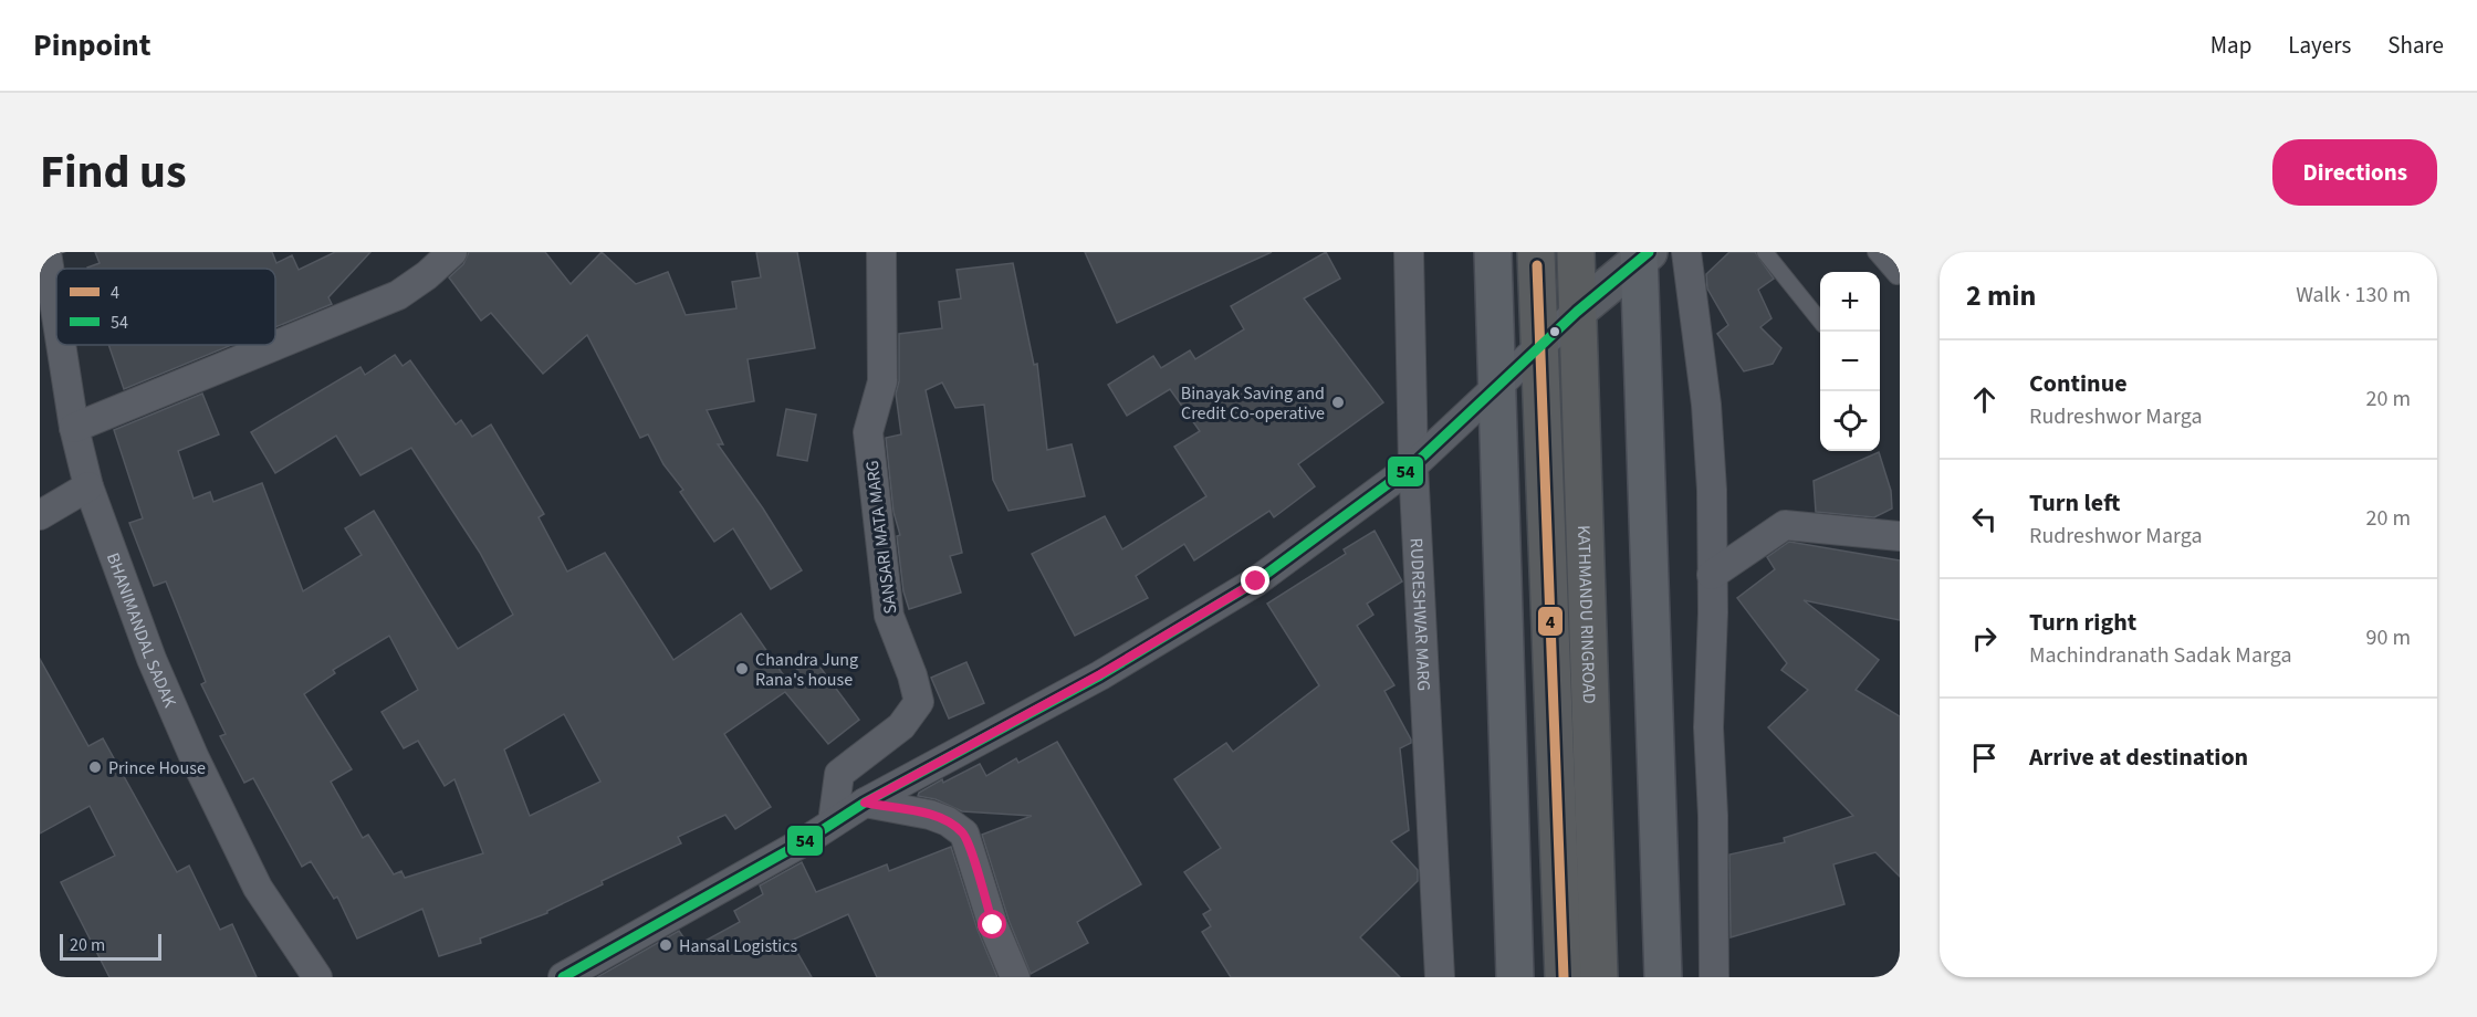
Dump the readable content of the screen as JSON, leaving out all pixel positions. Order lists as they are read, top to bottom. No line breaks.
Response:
{"streets":{"highway":["KATHMANDU RINGROAD"],"street":["SANSARI MATA MARG","RUDRESHWAR MARG","BHANIMANDAL SADAK"]},"places":["Binayak Saving and Credit Co-operative","Chandra Jung Rana's house","Prince House","Hansal Logistics"],"lines":["transit line 54","transit line 4"],"legend":["4","54"],"scale_bar":"20 m","page":{"header":"Pinpoint","nav":["Map","Layers","Share"],"title":"Find us","buttons":"Directions","heading":["2 min","Walk · 130 m"],"map_buttons":["+","−"],"list":[["Continue","Rudreshwor Marga","20 m"],["Turn left","Rudreshwor Marga","20 m"],["Turn right","Machindranath Sadak Marga","90 m"],"Arrive at destination"],"scale":"20 m"}}
